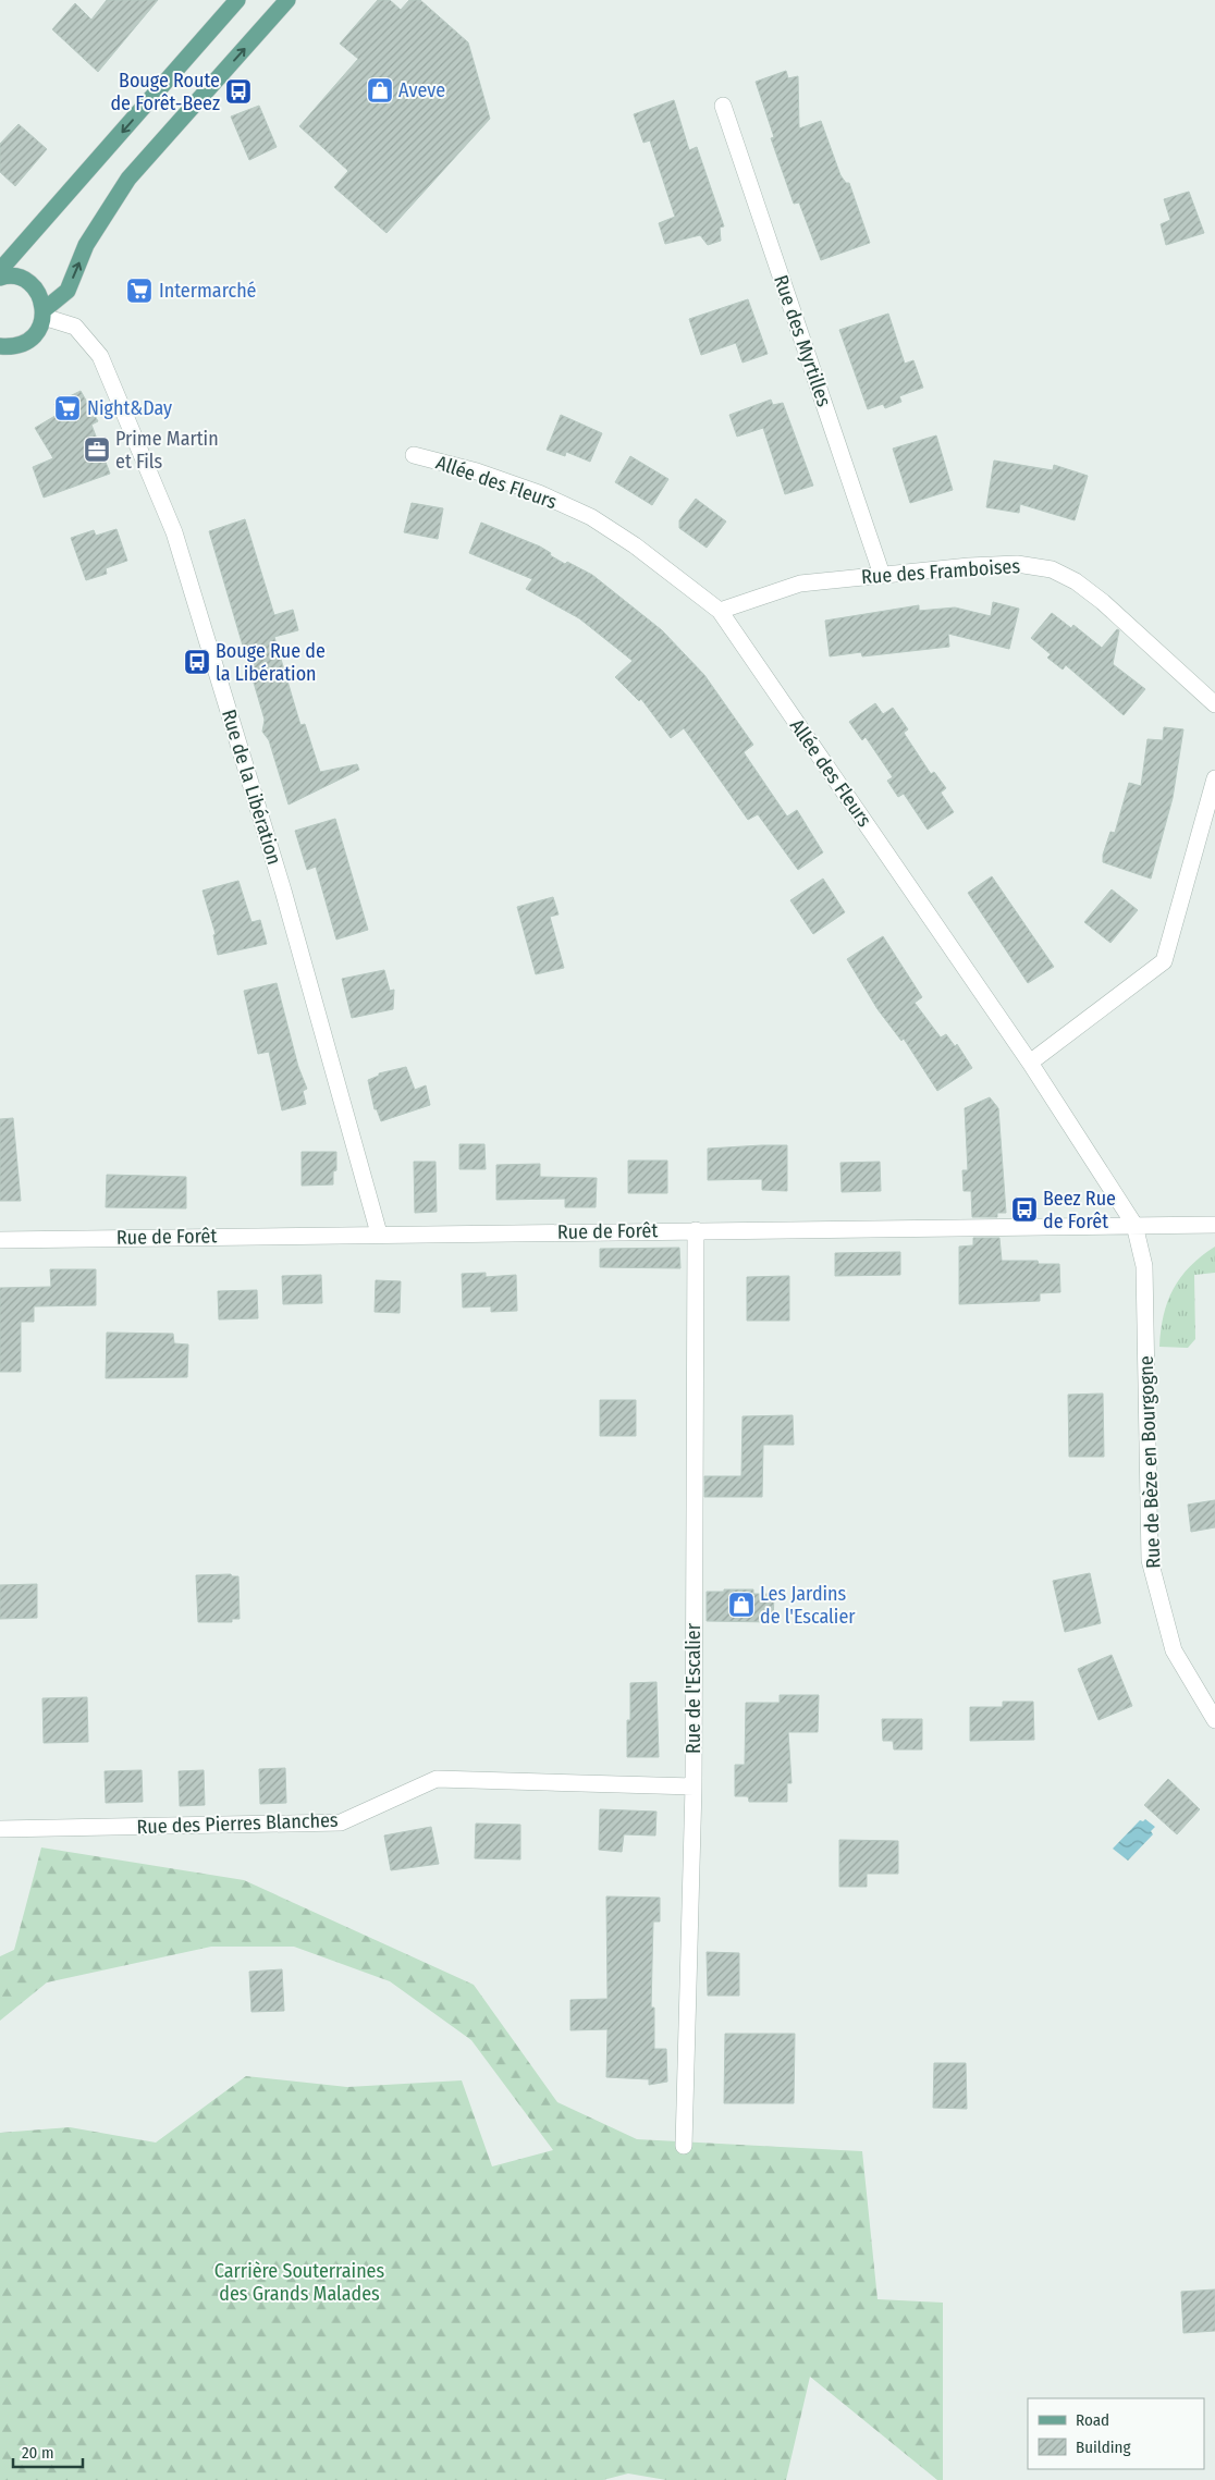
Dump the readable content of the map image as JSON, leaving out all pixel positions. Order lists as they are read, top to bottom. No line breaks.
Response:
{"streets":{"street":["Rue des Myrtilles","Allée des Fleurs","Rue des Framboises","Rue de la Libération","Rue de Forêt","Rue de Bèze en Bourgogne","Rue de l'Escalier","Rue des Pierres Blanches"]},"crossings":[["Rue des Myrtilles","Rue des Framboises"],["Allée des Fleurs","Rue des Framboises"],["Allée des Fleurs","Rue de Forêt"],["Allée des Fleurs","Rue de Bèze en Bourgogne"],["Rue de la Libération","Rue de Forêt"],["Rue de Forêt","Rue de Bèze en Bourgogne"],["Rue de Forêt","Rue de l'Escalier"],["Rue de l'Escalier","Rue des Pierres Blanches"]],"parks":["Carrière Souterraines des Grands Malades"],"places":{"shop":["Aveve","Les Jardins de l'Escalier"],"bus stop":["Bouge Route de Forêt-Beez","Bouge Rue de la Libération","Beez Rue de Forêt"],"supermarket":["Intermarché","Night&Day"],"office":["Prime Martin et Fils"]},"legend":["Road","Building"],"scale_bar":"20 m"}
